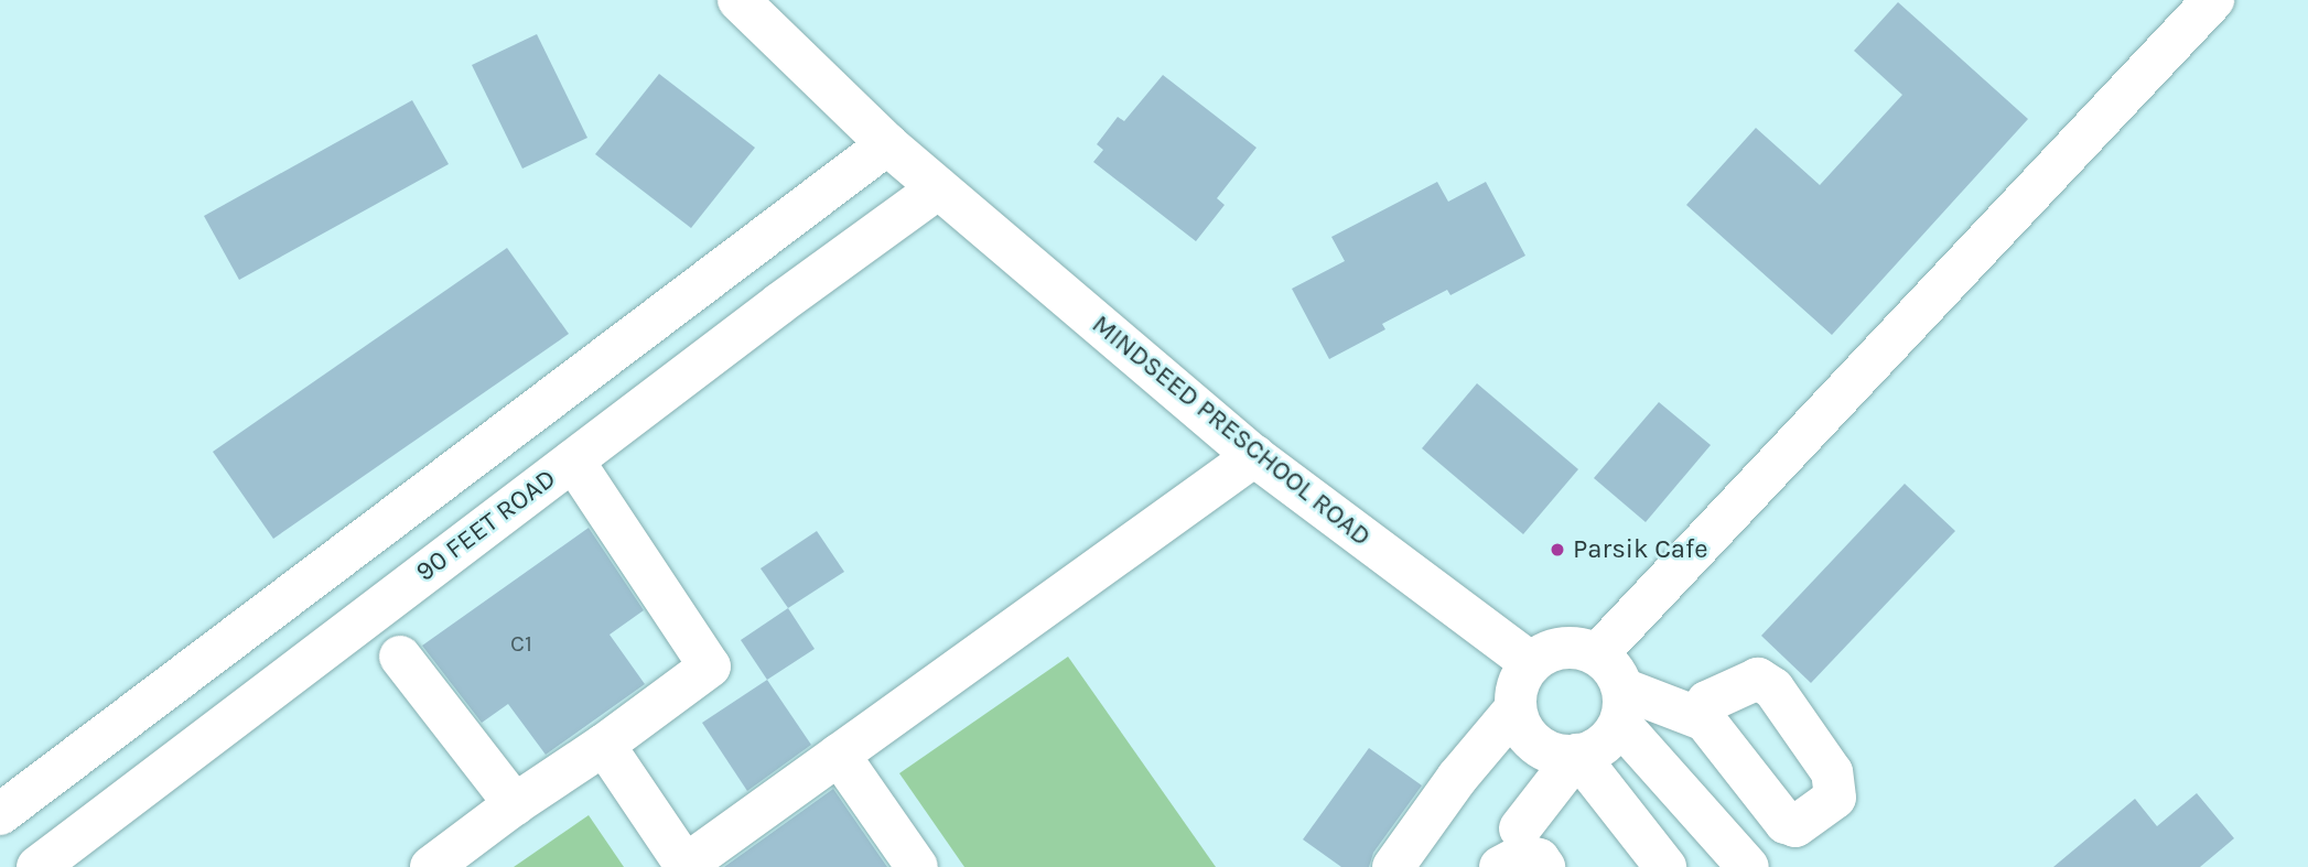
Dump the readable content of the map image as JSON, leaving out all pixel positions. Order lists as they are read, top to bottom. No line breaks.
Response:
{"streets":{"street":["MINDSEED PRESCHOOL ROAD","90 FEET ROAD"]},"crossings":[["MINDSEED PRESCHOOL ROAD","90 FEET ROAD"]],"places":["Parsik Cafe"],"house_numbers":["C1"]}
